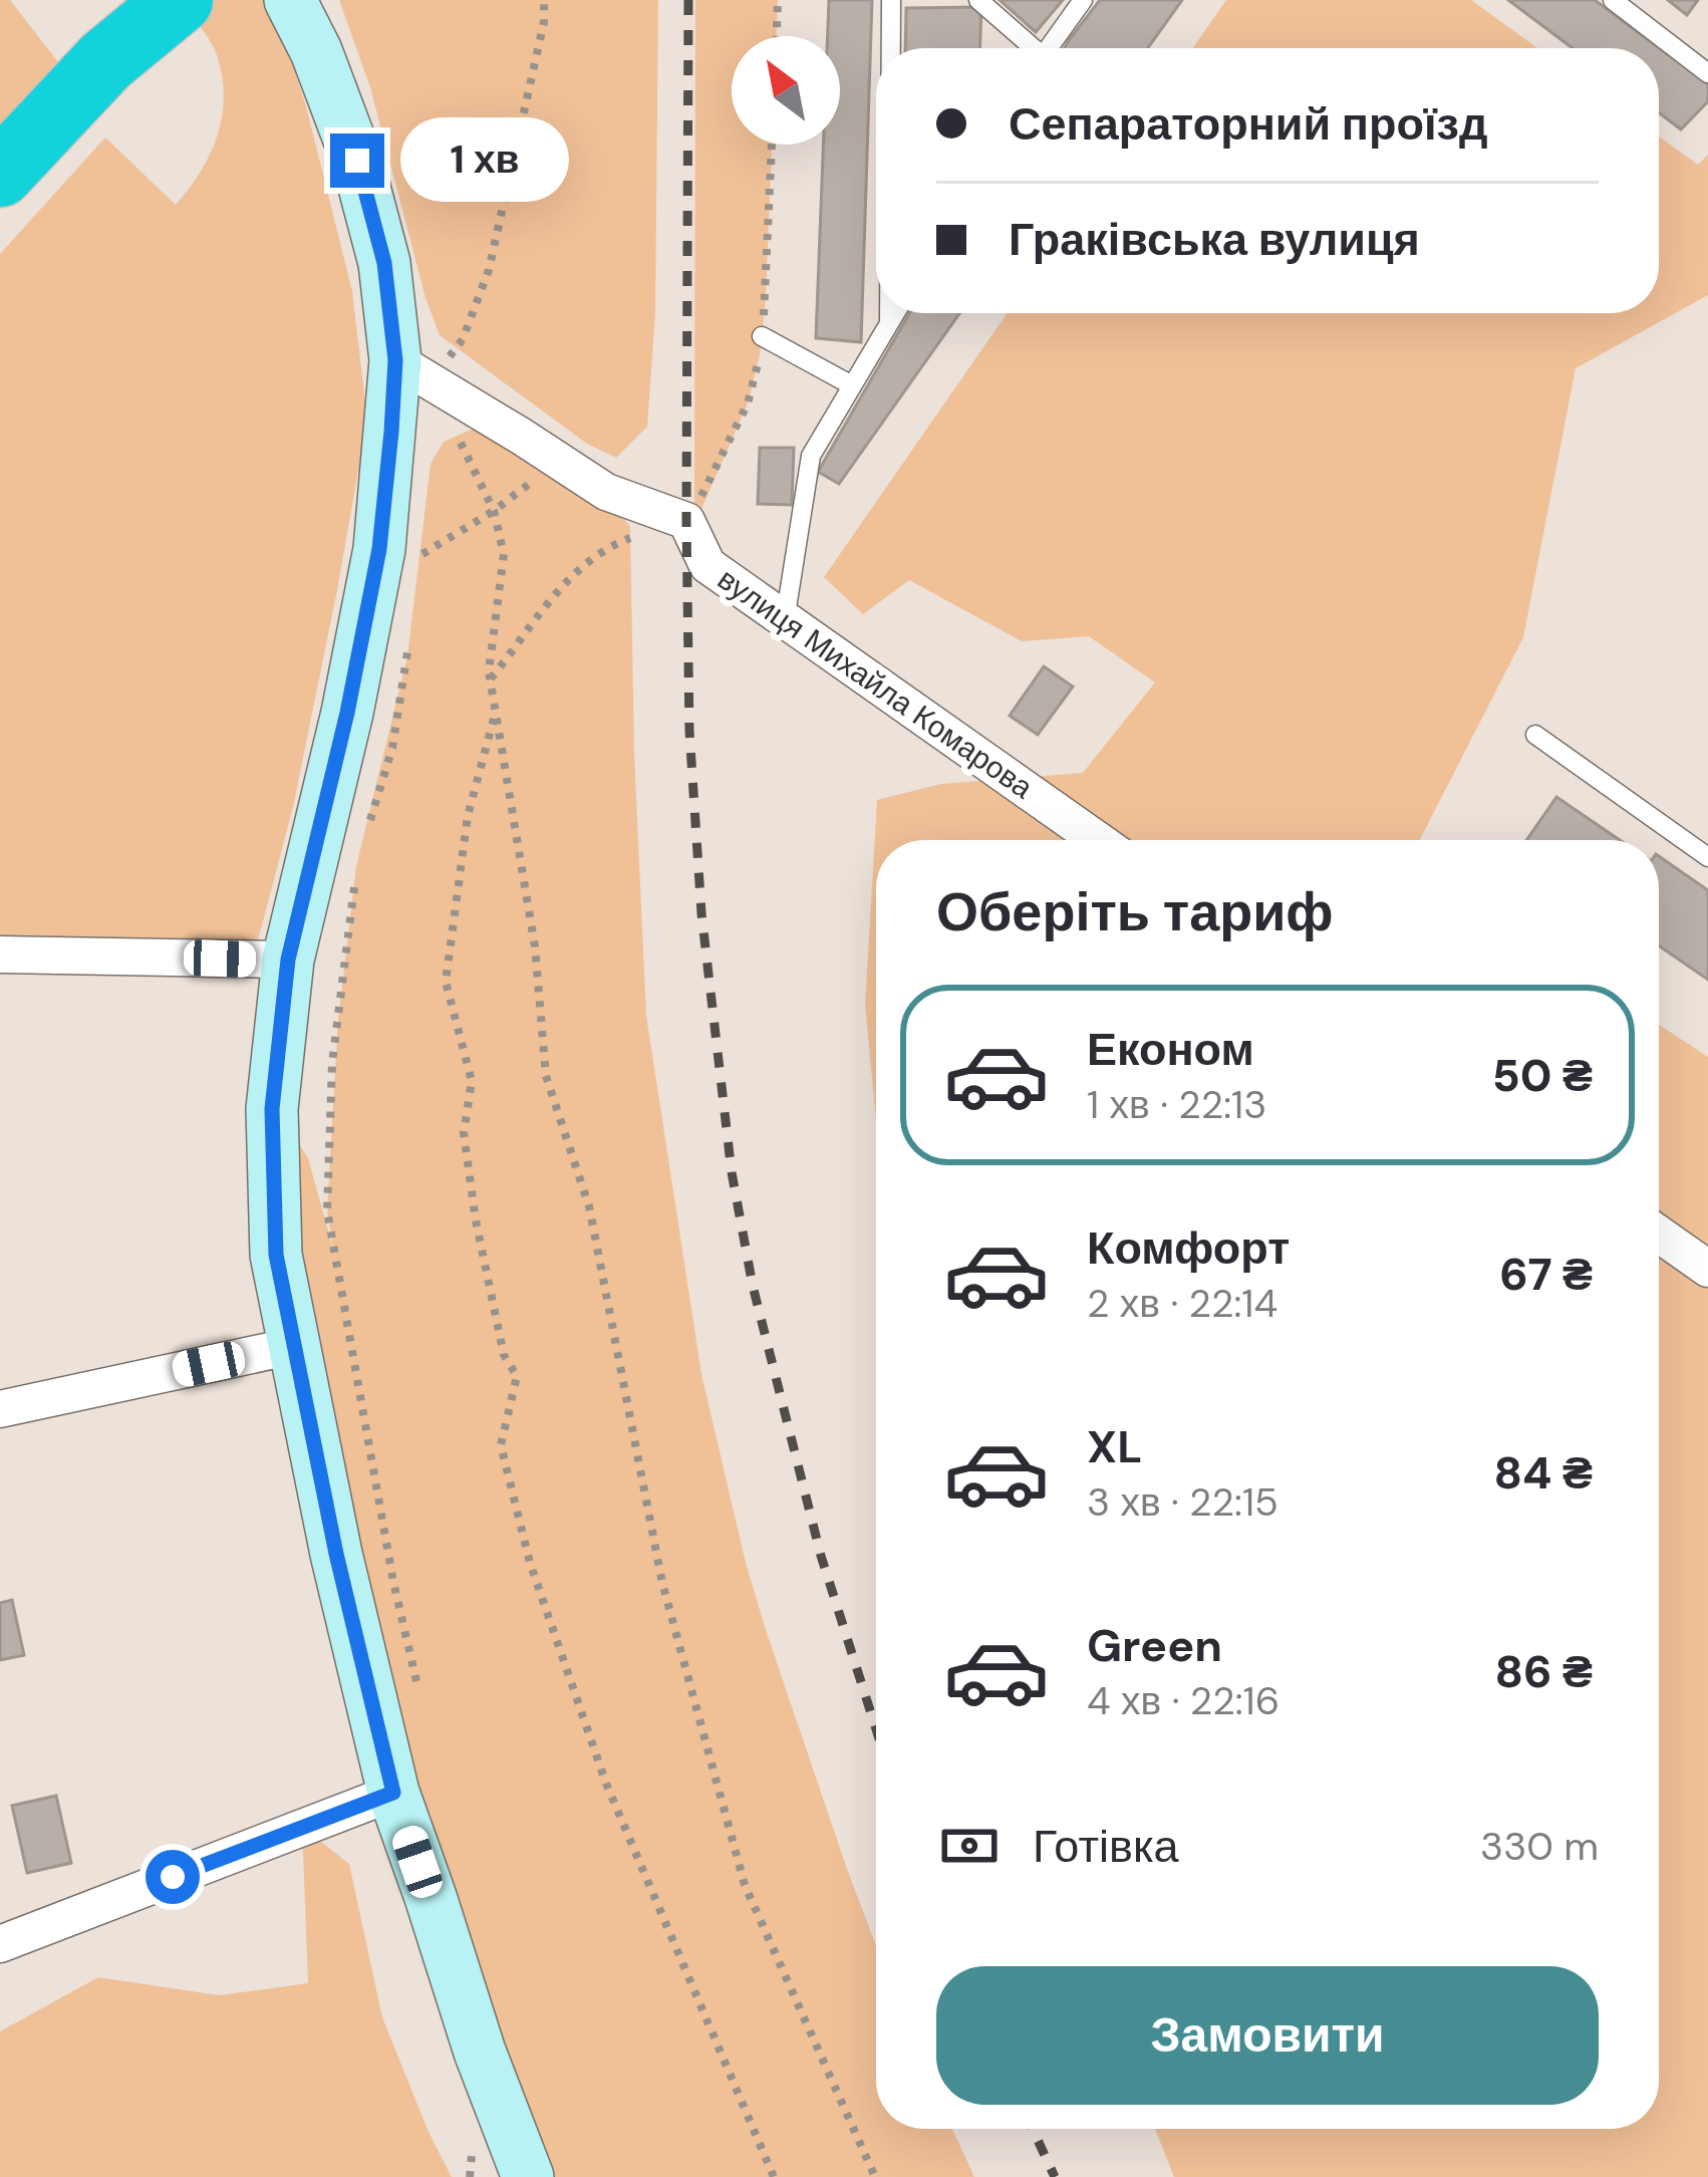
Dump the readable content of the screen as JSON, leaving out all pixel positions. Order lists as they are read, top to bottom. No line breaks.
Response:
{"streets":{"street":["вулиця Михайла Комарова"]},"north":"top left","page":{"banner":["Сепараторний проїзд","Граківська вулиця"],"bubble":"1 хв","heading":"Оберіть тариф","list":[{"name":"Економ","note":"1 хв · 22:13","value":"50 ₴"},{"name":"Комфорт","note":"2 хв · 22:14","value":"67 ₴"},{"name":"XL","note":"3 хв · 22:15","value":"84 ₴"},{"name":"Green","note":"4 хв · 22:16","value":"86 ₴"}],"pay":["Готівка","330 m"],"buttons":"Замовити"}}
